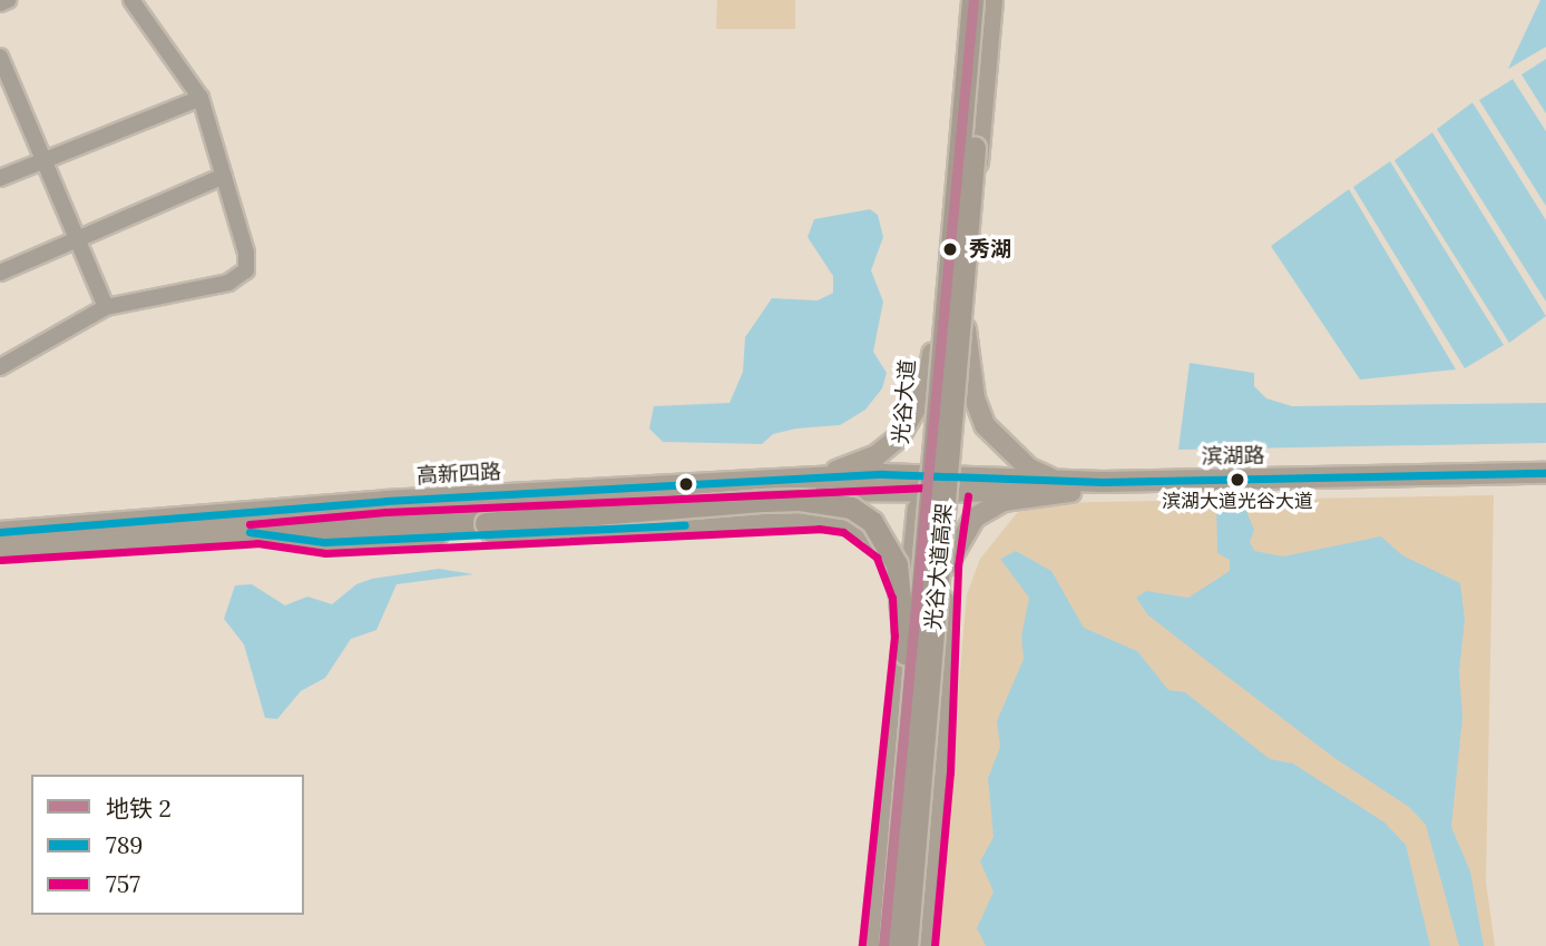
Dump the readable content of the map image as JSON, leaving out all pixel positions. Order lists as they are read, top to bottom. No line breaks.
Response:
{"streets":{"highway":["光谷大道高架"],"main road":["光谷大道","滨湖路","高新四路"]},"crossings":[["光谷大道","滨湖路"],["光谷大道","高新四路"],["滨湖路","高新四路"]],"places":["秀湖","滨湖大道光谷大道"],"lines":["metro line 2","transit line 789","transit line 757"],"legend":["地铁 2","789","757"]}
